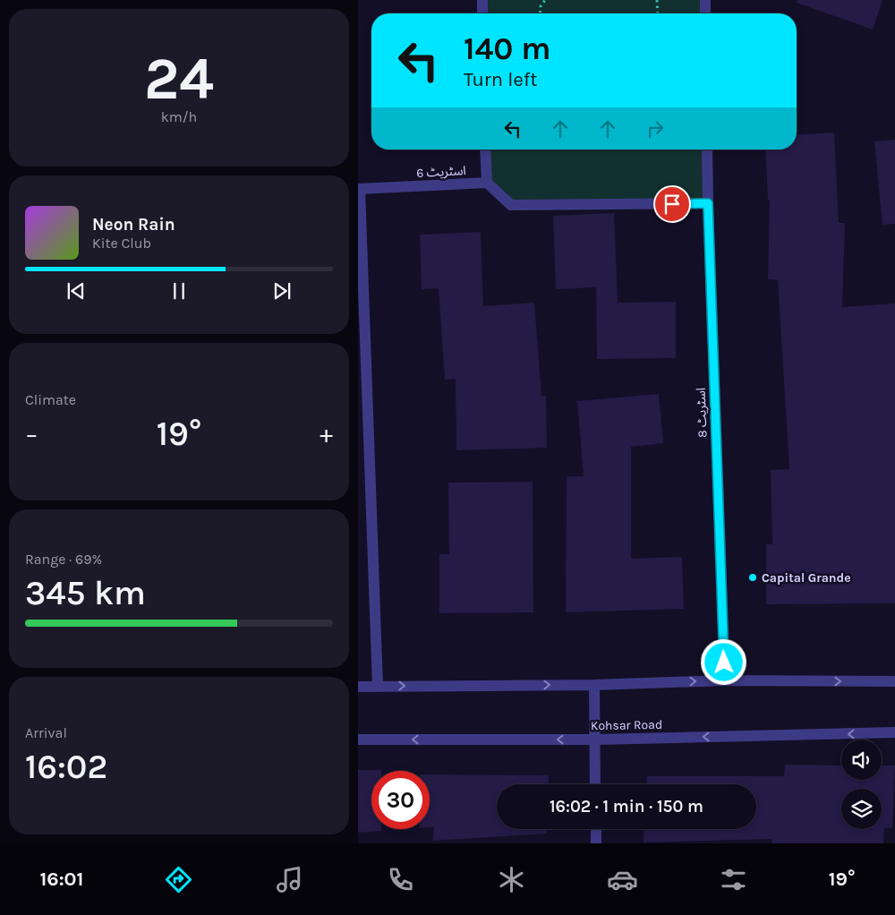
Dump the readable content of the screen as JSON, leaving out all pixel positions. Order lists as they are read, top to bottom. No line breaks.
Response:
{"streets":{"street":["اسٹریٹ 6","اسٹریٹ 8","Kohsar Road"]},"places":["Capital Grande"],"page":{"tile":[["24","km/h"],"Climate",["Range · 69%","345 km"],["Arrival","16:02"]],"turn":["140 m","Turn left"],"song":["Neon Rain","Kite Club"],"heat":["−","19°","+"],"limit":"30","trip":"16:02 · 1 min · 150 m","tabs":["16:01","19°"]}}
